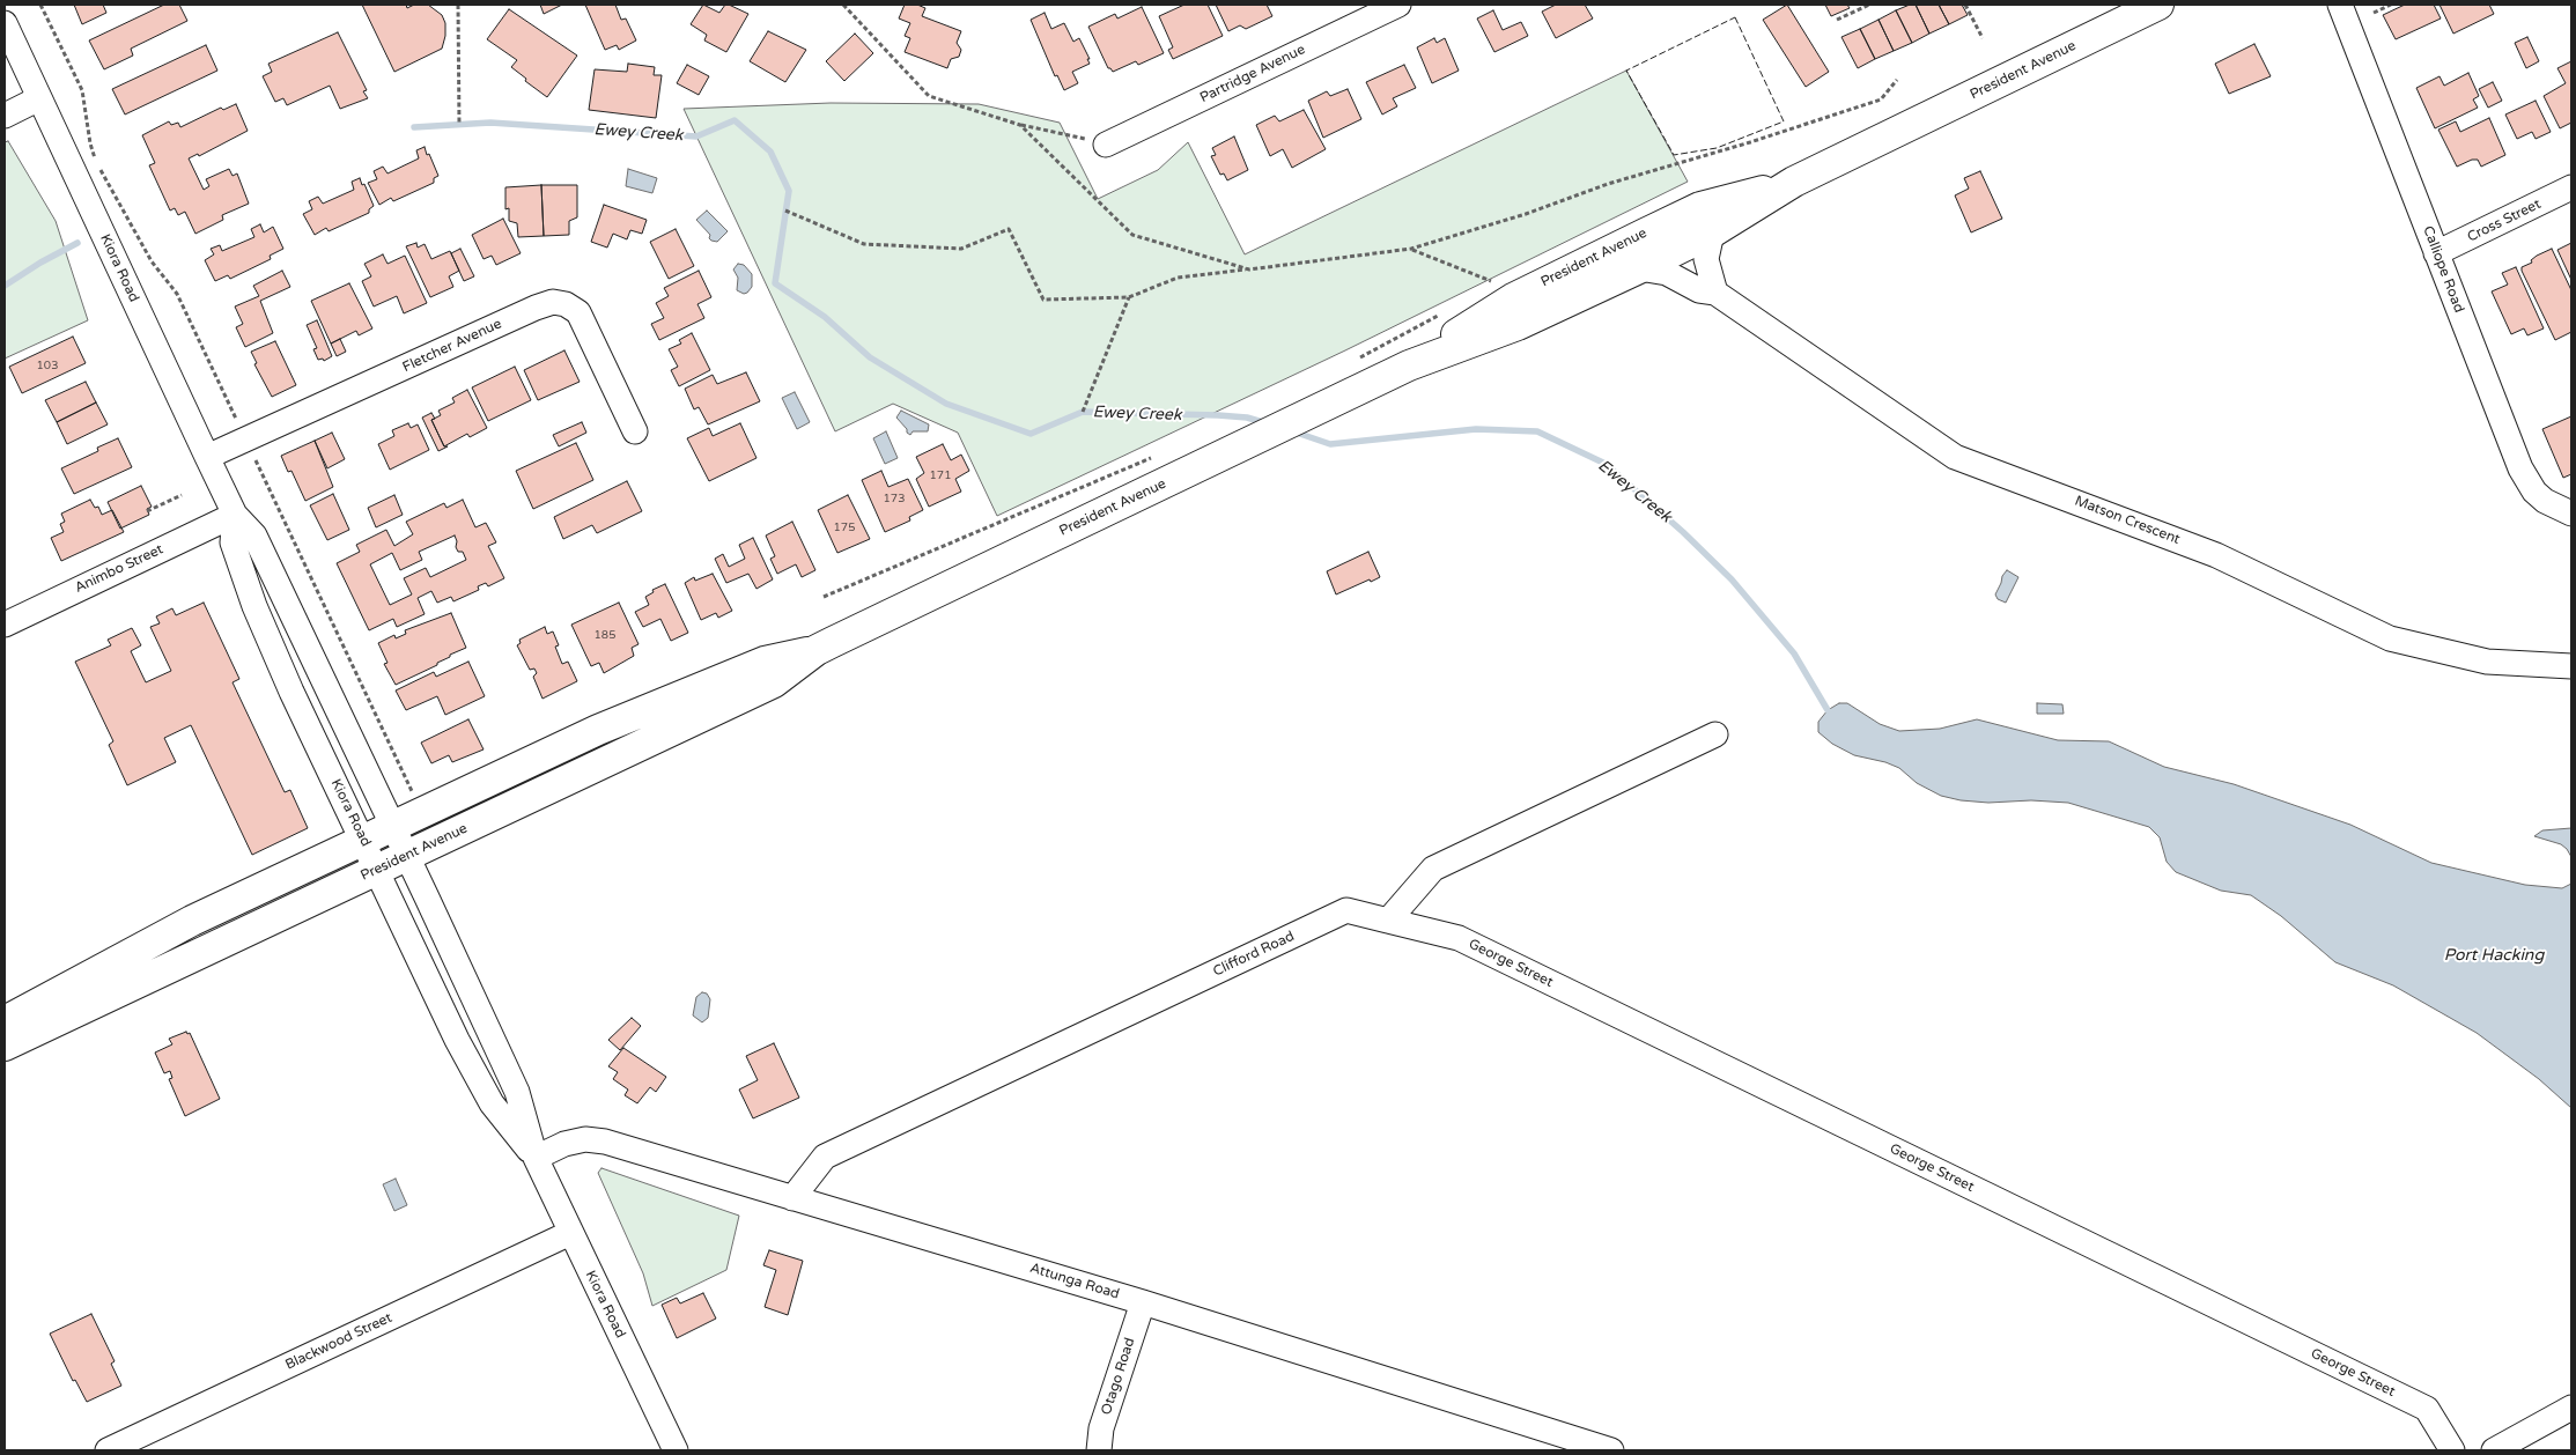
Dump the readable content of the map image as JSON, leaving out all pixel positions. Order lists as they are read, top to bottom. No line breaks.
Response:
{"streets":{"main road":["President Avenue"],"street":["Partridge Avenue","Cross Street","Kiora Road","Calliope Road","Fletcher Avenue","Matson Crescent","Animbo Street","Clifford Road","George Street","Attunga Road","Blackwood Street","Otago Road"]},"crossings":[["President Avenue","Kiora Road"],["President Avenue","Matson Crescent"],["Cross Street","Calliope Road"],["Kiora Road","Fletcher Avenue"],["Kiora Road","Animbo Street"],["Kiora Road","Attunga Road"],["Kiora Road","Blackwood Street"],["Clifford Road","George Street"],["Clifford Road","Attunga Road"],["Attunga Road","Otago Road"]],"water":["Ewey Creek","Port Hacking"],"house_numbers":["103","171","173","175","185"]}
